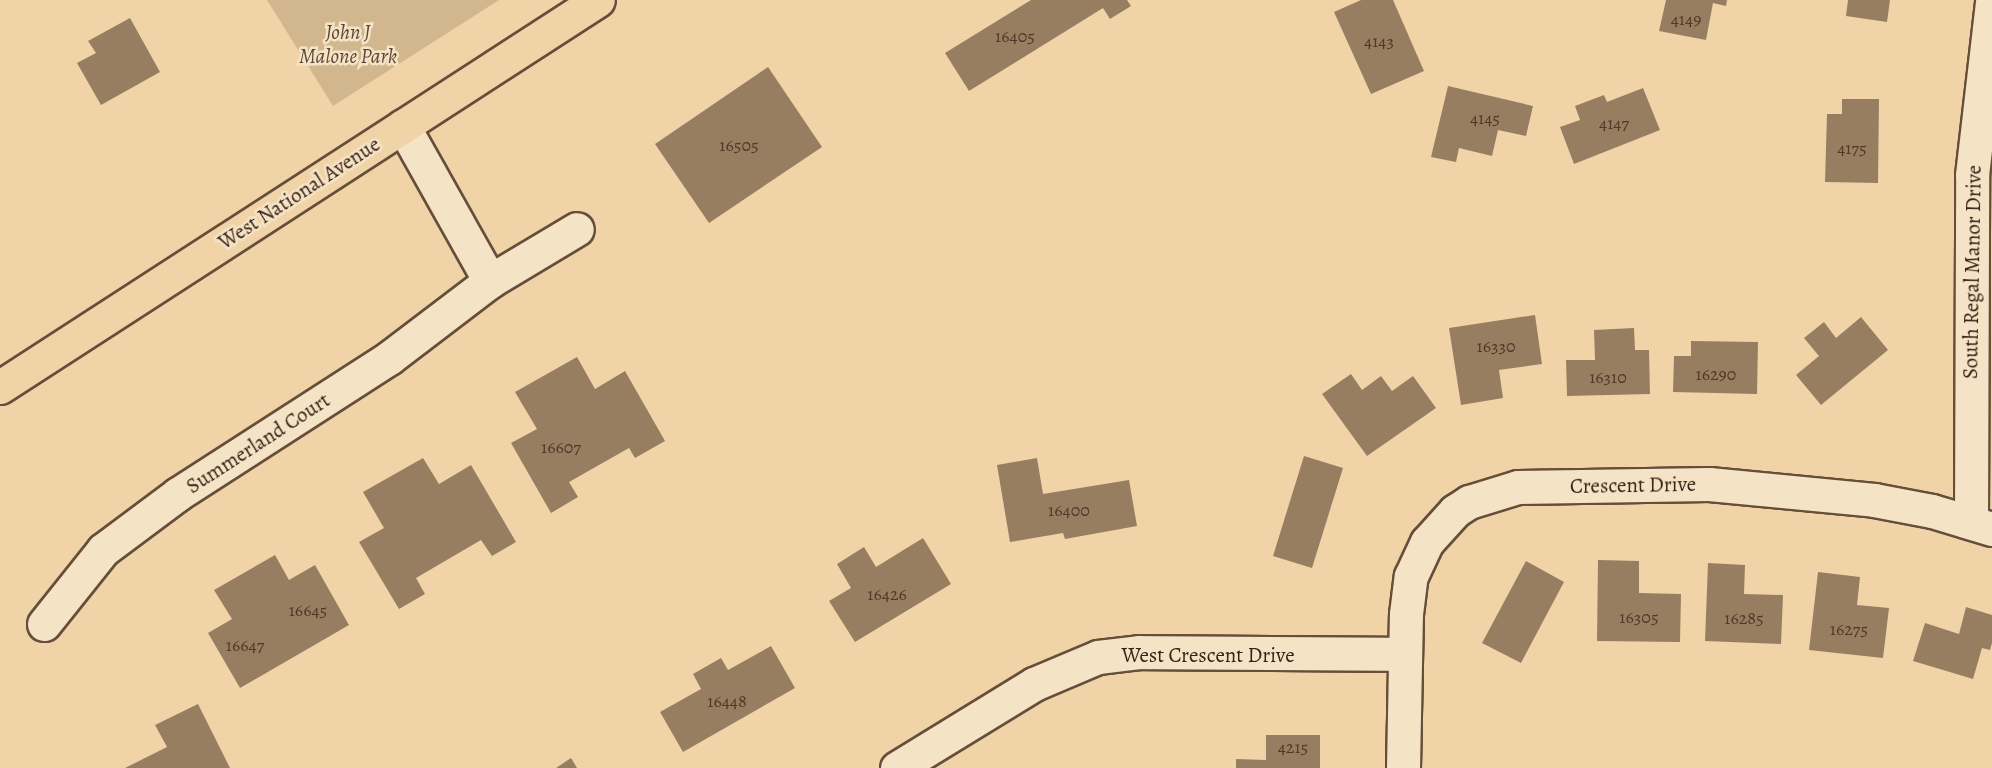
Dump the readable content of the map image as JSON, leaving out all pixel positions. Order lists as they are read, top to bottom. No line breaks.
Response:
{"streets":{"main road":["West National Avenue"],"street":["South Regal Manor Drive","Summerland Court","Crescent Drive","West Crescent Drive"]},"crossings":[["South Regal Manor Drive","Crescent Drive"],["Crescent Drive","West Crescent Drive"]],"parks":["John J Malone Park"],"house_numbers":["4149","16405","4143","4145","4147","16505","4175","16330","16290","16310","16607","16400","16426","16645","16305","16285","16275","16647","16448","4215"]}
